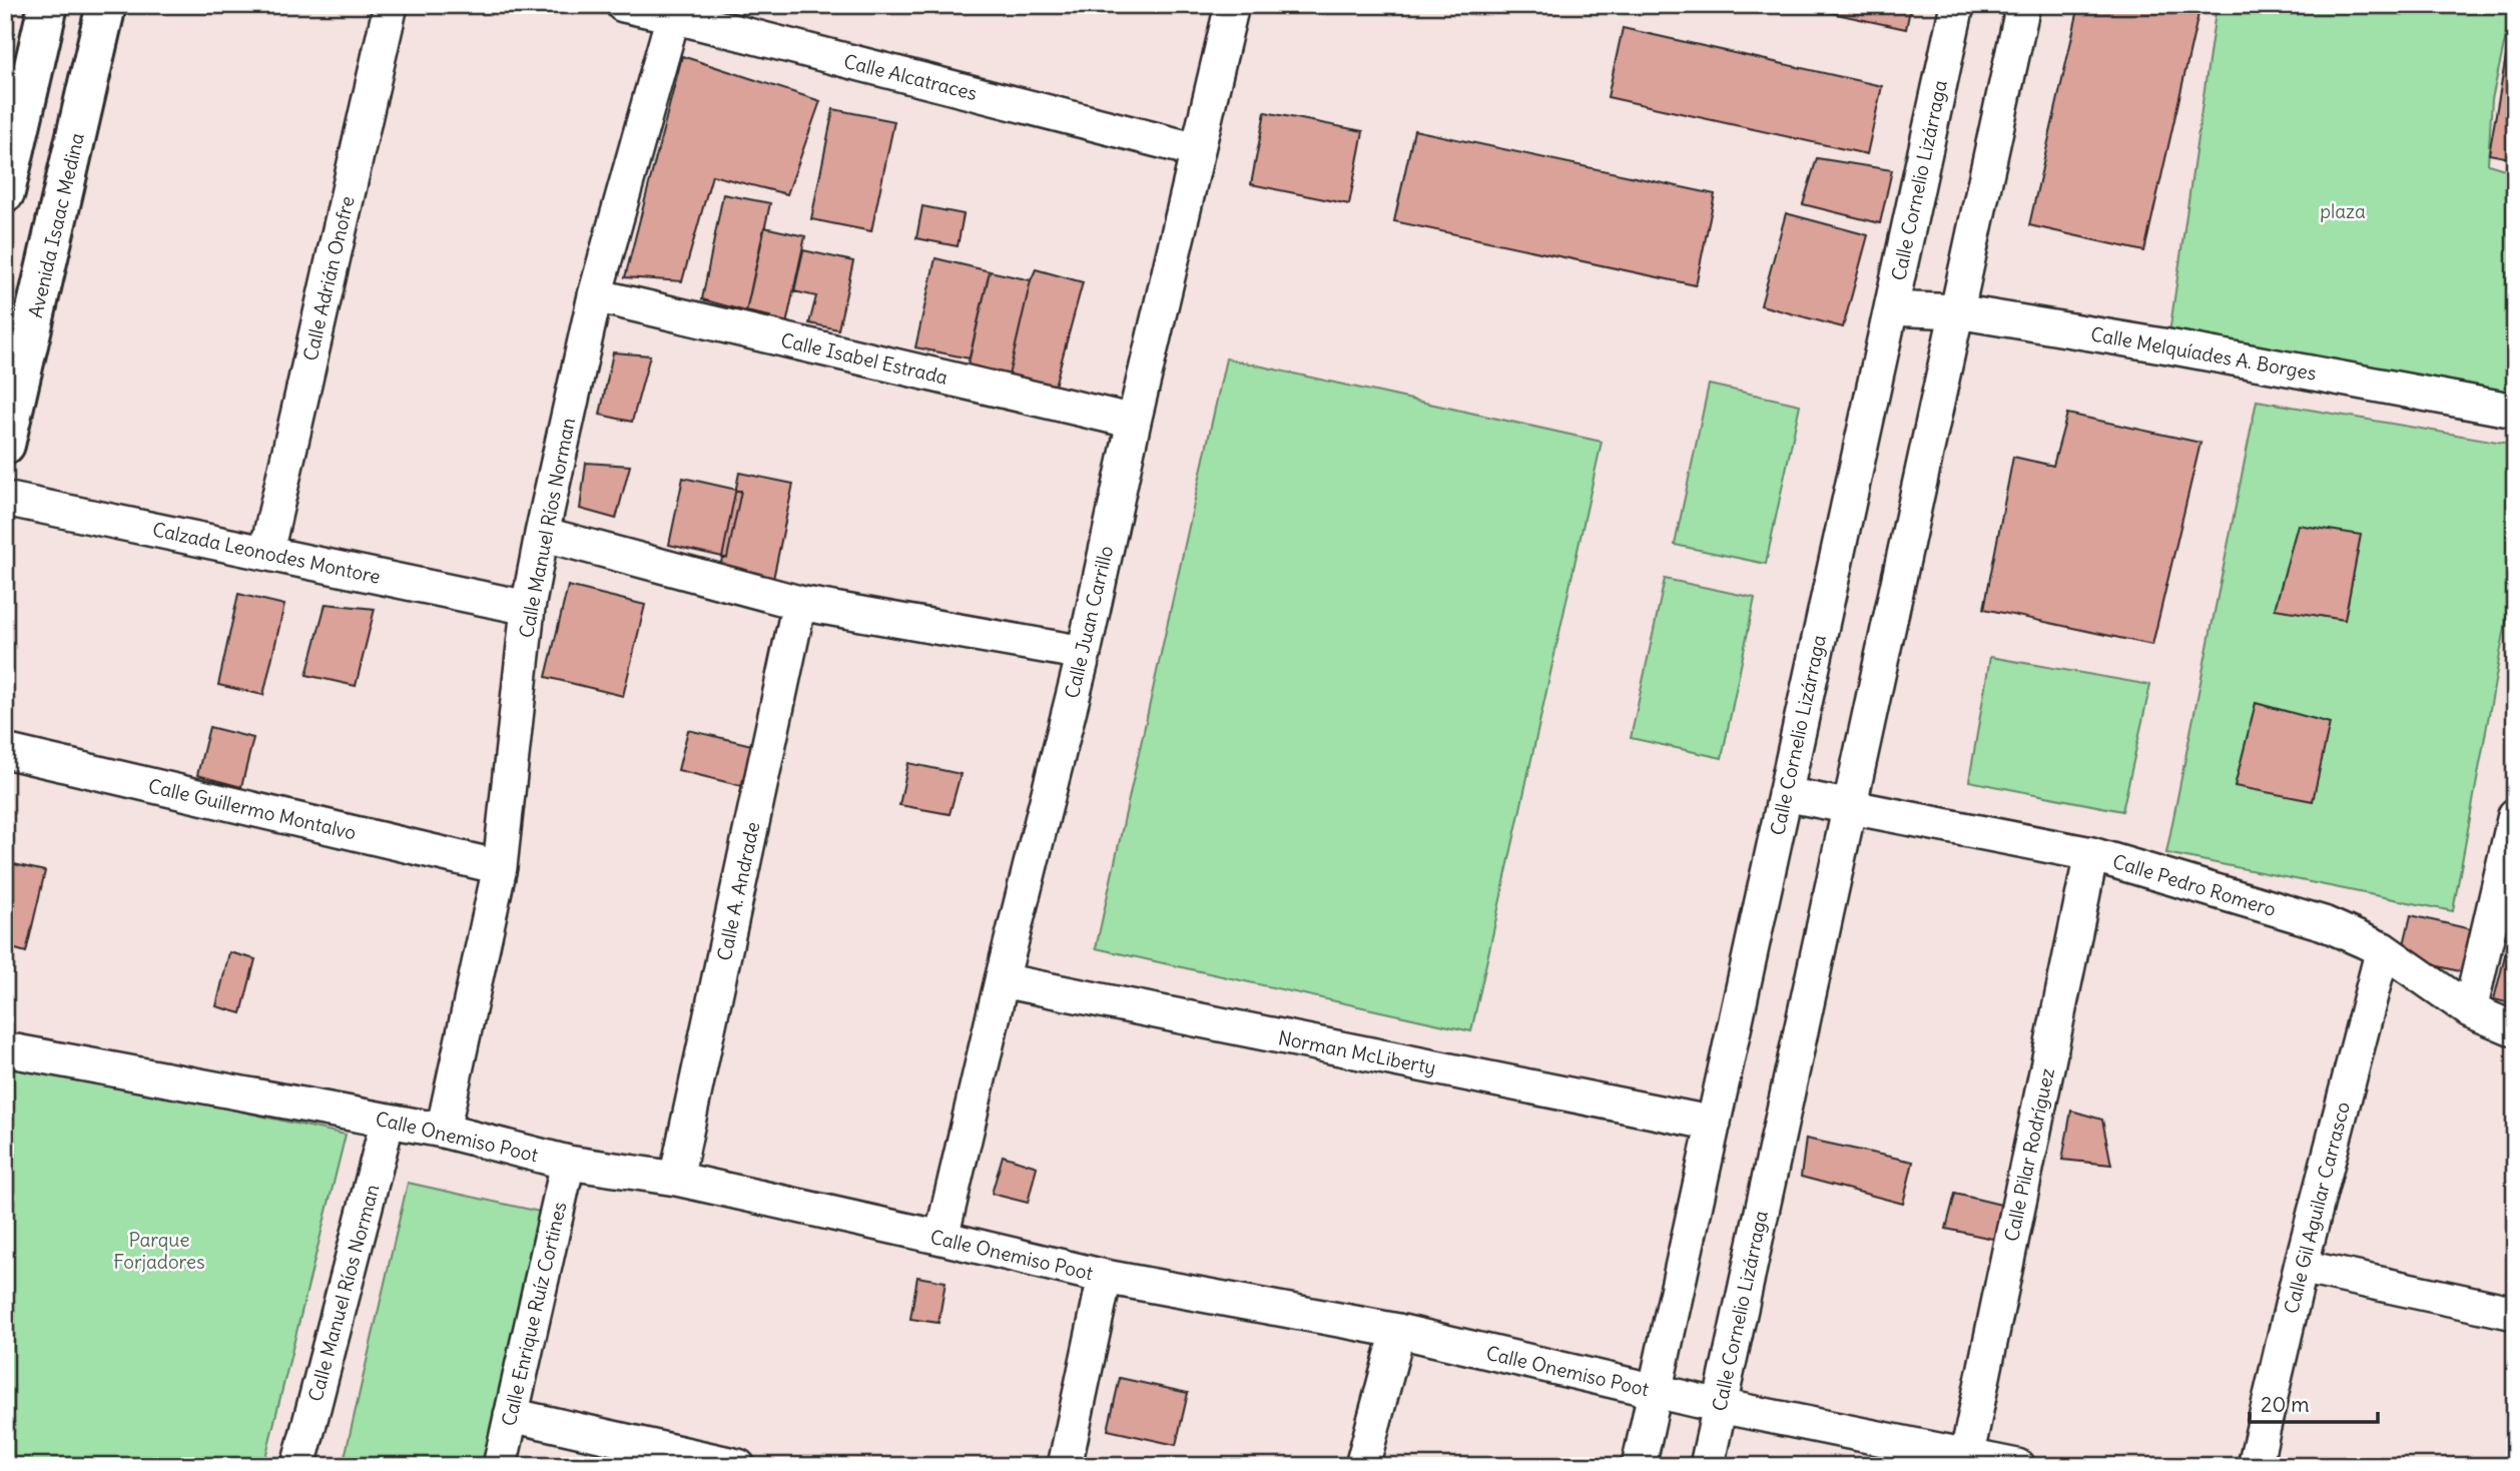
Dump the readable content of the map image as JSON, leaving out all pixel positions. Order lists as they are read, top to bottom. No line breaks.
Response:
{"streets":{"main road":["Avenida Isaac Medina"],"street":["Calle Alcatraces","Calle Cornelio Lizárraga","Calle Adrián Onofre","Calle Melquíades A. Borges","Calle Isabel Estrada","Calle Manuel Ríos Norman","Calzada Leonodes Montore","Calle Juan Carrillo","Calle Guillermo Montalvo","Calle Pedro Romero","Calle A. Andrade","Norman McLiberty","Calle Onemiso Poot","Calle Pilar Rodríguez","Calle Gil Aguilar Carrasco","Calle Enrique Ruíz Cortines"]},"crossings":[["Calle Alcatraces","Calle Manuel Ríos Norman"],["Calle Alcatraces","Calle Juan Carrillo"],["Calle Cornelio Lizárraga","Calle Melquíades A. Borges"],["Calle Cornelio Lizárraga","Calle Pedro Romero"],["Calle Cornelio Lizárraga","Norman McLiberty"],["Calle Cornelio Lizárraga","Calle Onemiso Poot"],["Calle Adrián Onofre","Calzada Leonodes Montore"],["Calle Isabel Estrada","Calle Manuel Ríos Norman"],["Calle Isabel Estrada","Calle Juan Carrillo"],["Calle Manuel Ríos Norman","Calzada Leonodes Montore"],["Calle Manuel Ríos Norman","Calle Guillermo Montalvo"],["Calle Manuel Ríos Norman","Calle Onemiso Poot"],["Calle Juan Carrillo","Norman McLiberty"],["Calle Juan Carrillo","Calle Onemiso Poot"],["Calle Pedro Romero","Calle Pilar Rodríguez"],["Calle Pedro Romero","Calle Gil Aguilar Carrasco"],["Calle A. Andrade","Calle Onemiso Poot"],["Calle Onemiso Poot","Calle Pilar Rodríguez"],["Calle Onemiso Poot","Calle Enrique Ruíz Cortines"]],"parks":["plaza","Parque Forjadores"],"scale_bar":"20 m"}
